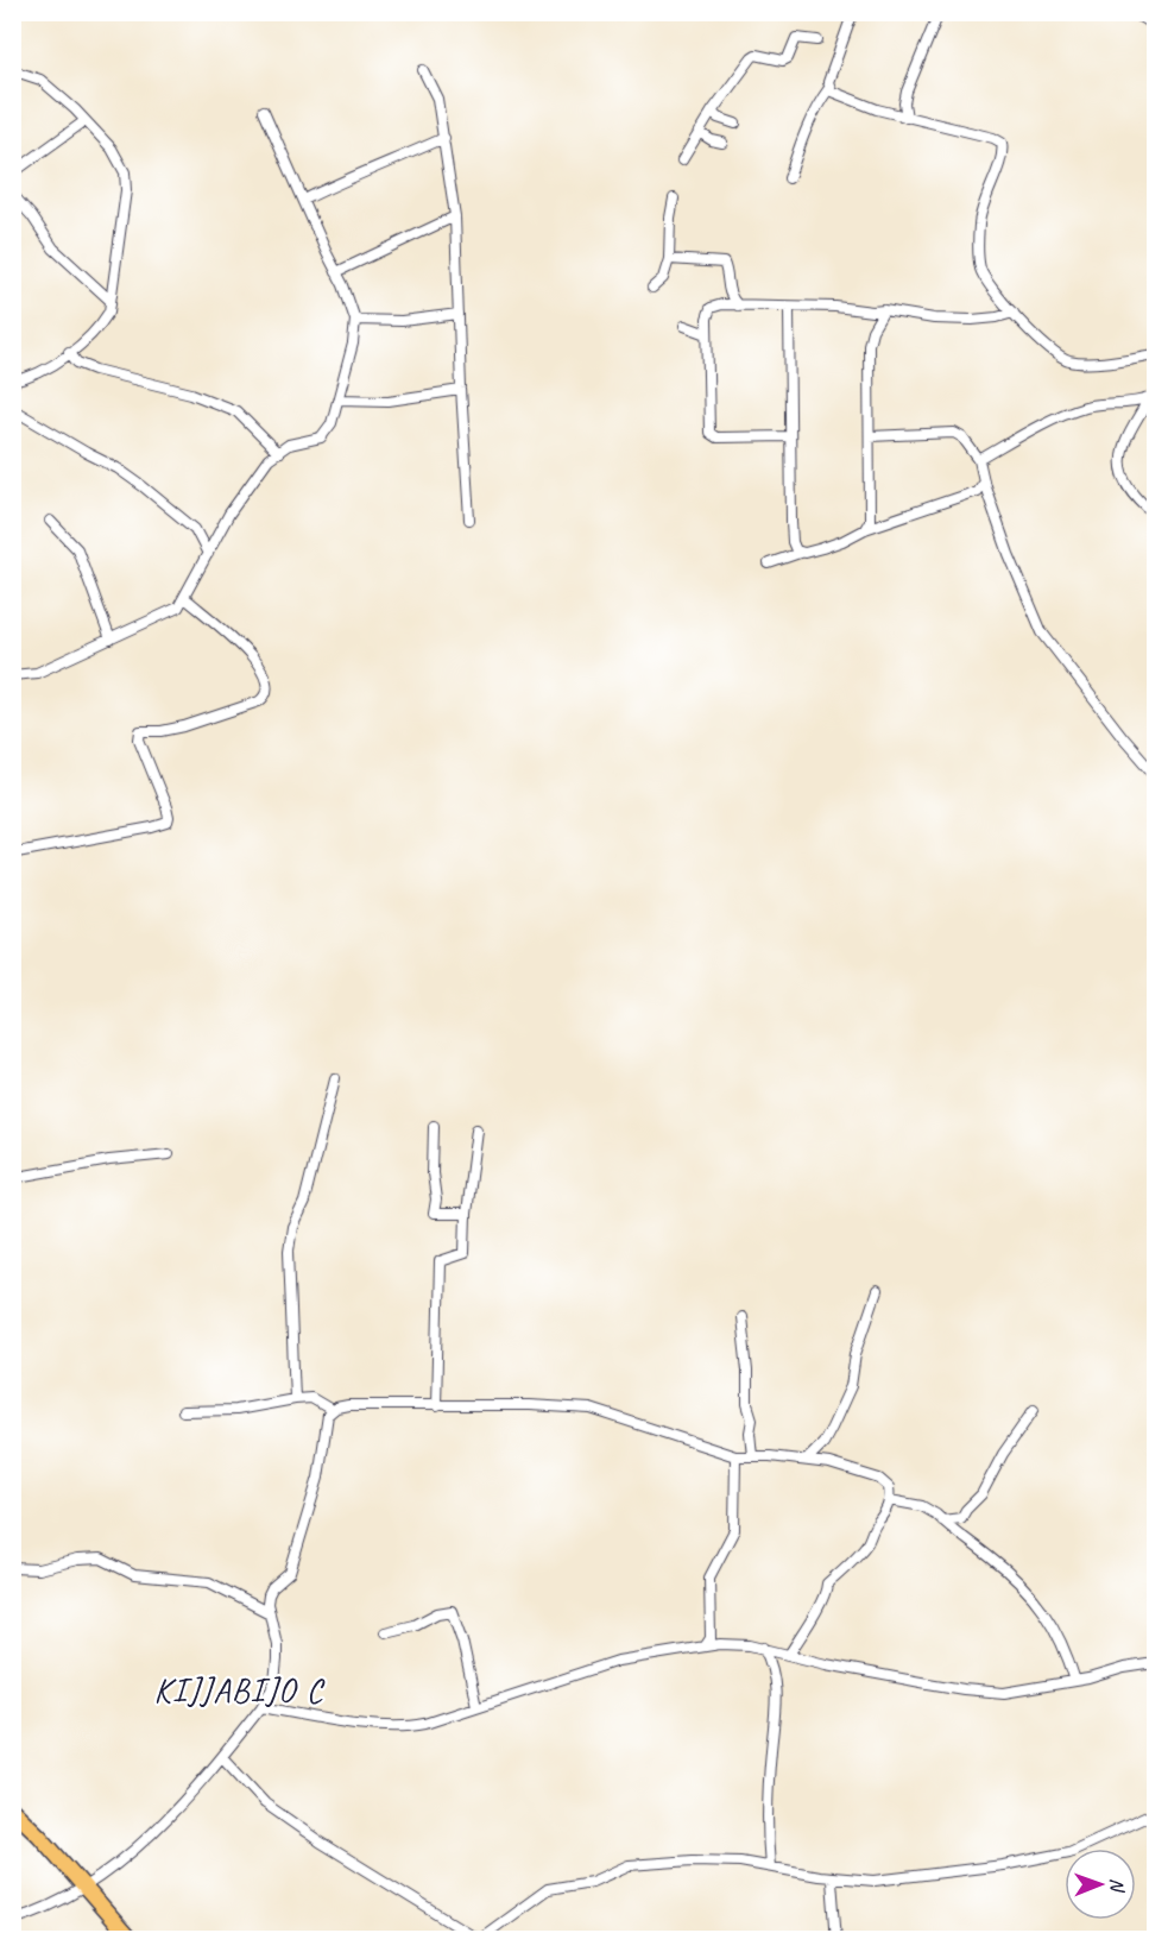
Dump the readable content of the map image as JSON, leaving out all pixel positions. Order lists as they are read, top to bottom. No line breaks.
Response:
{"districts":["KIJJABIJO C"],"north":"right"}
